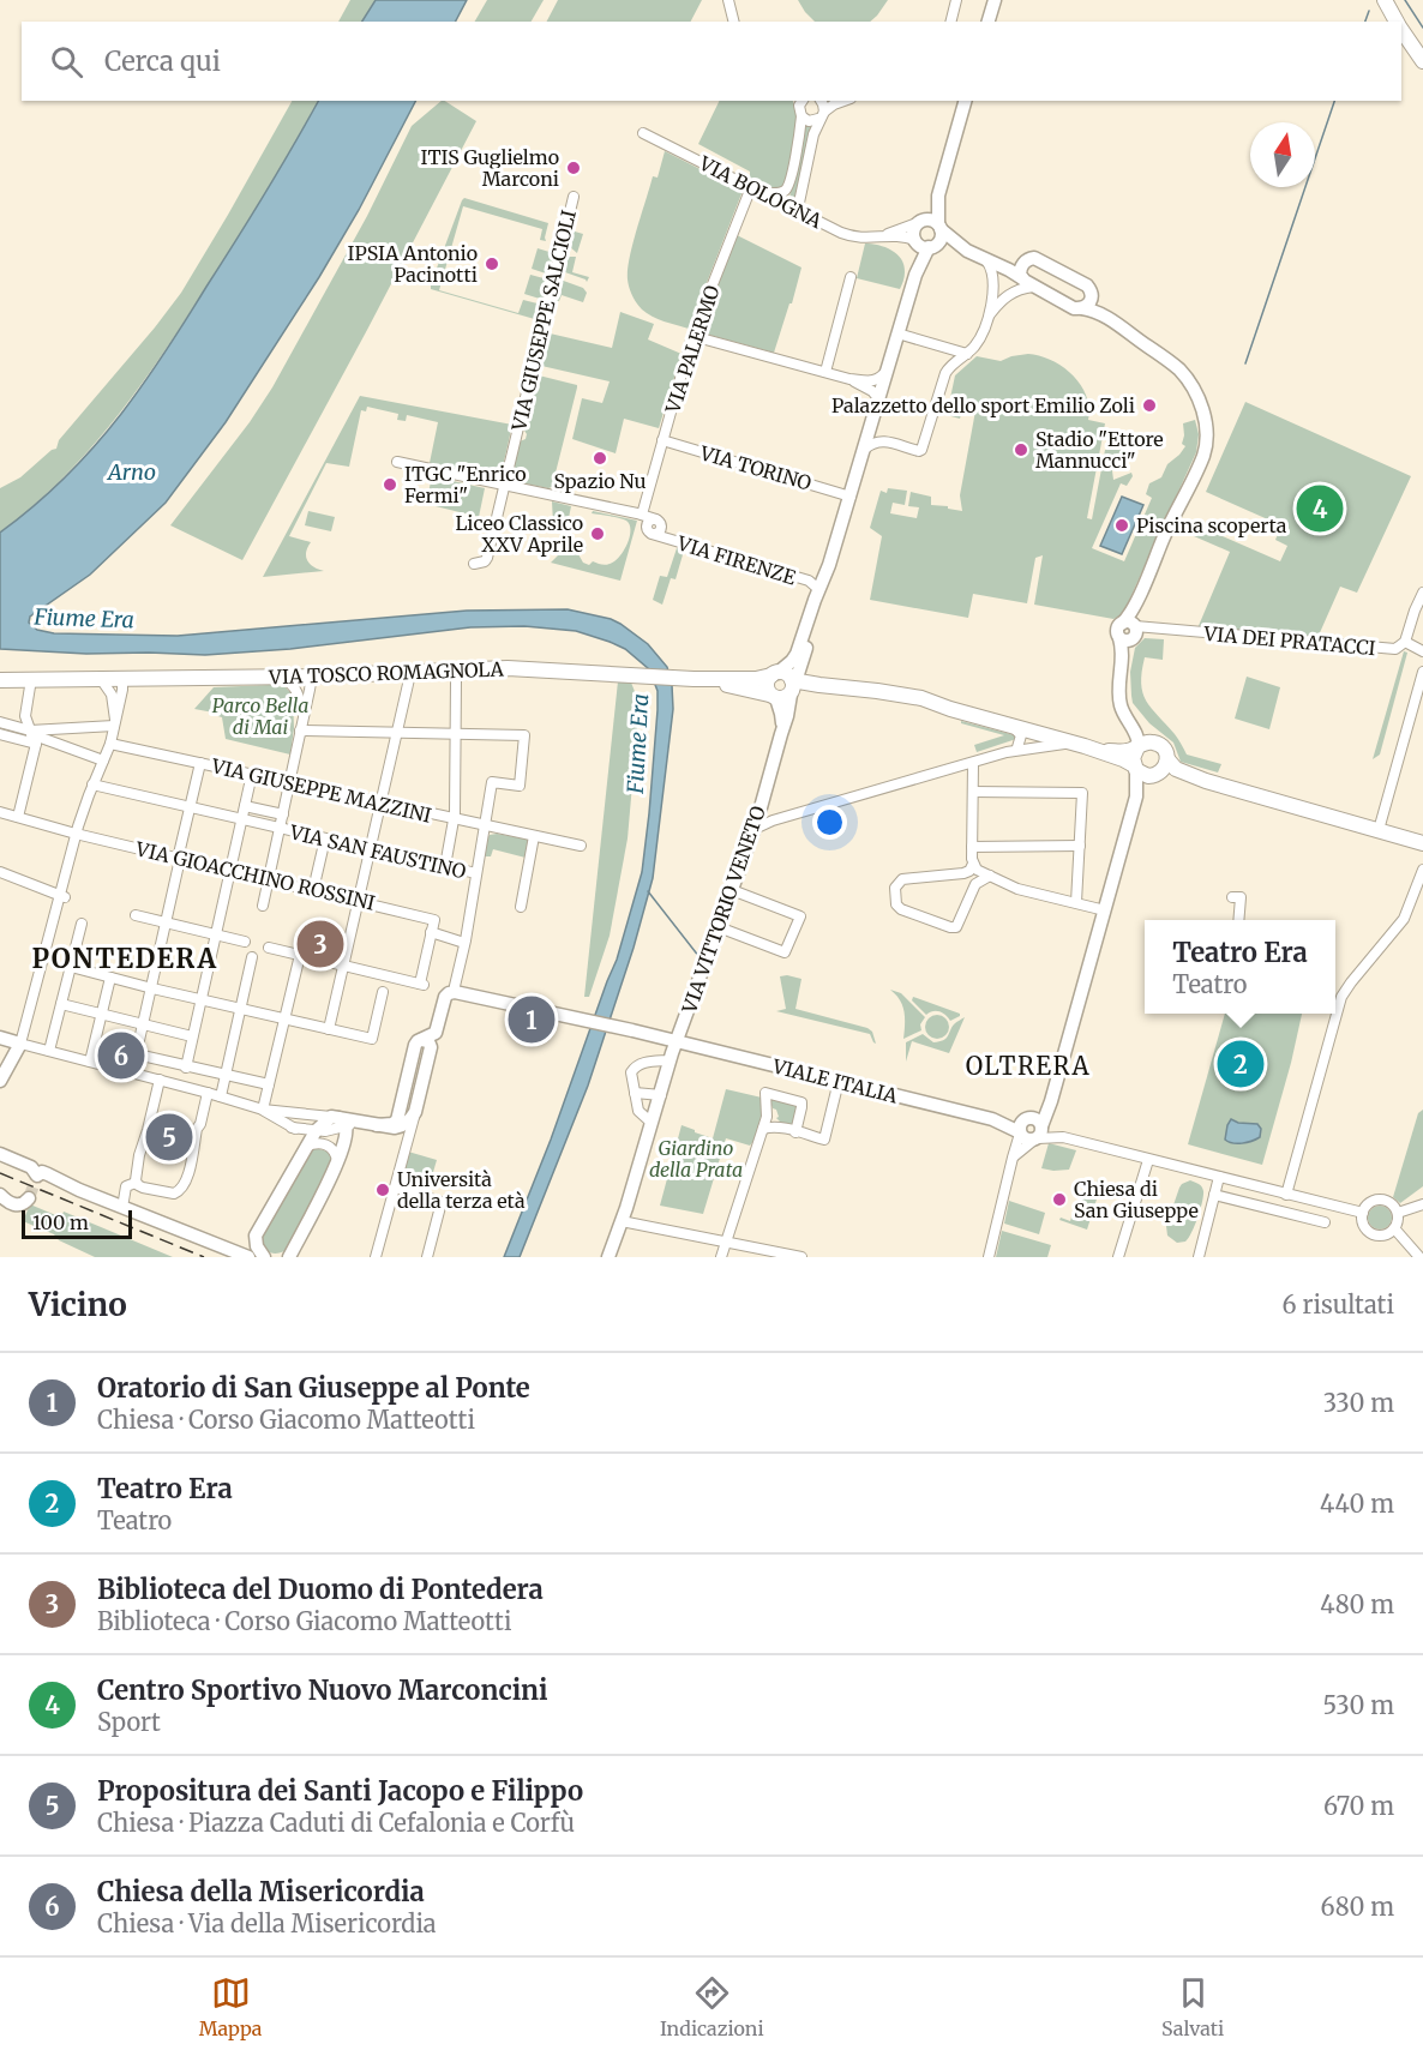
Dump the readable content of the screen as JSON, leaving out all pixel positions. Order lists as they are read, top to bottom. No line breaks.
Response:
{"streets":{"main road":["VIA TOSCO ROMAGNOLA"],"street":["VIA BOLOGNA","VIA GIUSEPPE SALCIOLI","VIA PALERMO","VIA TORINO","VIA FIRENZE","VIA DEI PRATACCI","VIA GIUSEPPE MAZZINI","VIA SAN FAUSTINO","VIA GIOACCHINO ROSSINI","VIA VITTORIO VENETO","VIALE ITALIA"]},"crossings":[["VIA BOLOGNA","VIA PALERMO"],["VIA GIUSEPPE SALCIOLI","VIA FIRENZE"],["VIA PALERMO","VIA TORINO"],["VIA PALERMO","VIA FIRENZE"],["VIA VITTORIO VENETO","VIALE ITALIA"]],"districts":["PONTEDERA","OLTRERA"],"water":["Arno","Fiume Era"],"parks":["Parco Bella di Mai","Giardino della Prata"],"places":["ITIS Guglielmo Marconi","IPSIA Antonio Pacinotti","Palazzetto dello sport Emilio Zoli","Stadio \"Ettore Mannucci\"","Spazio Nu","ITGC \"Enrico Fermi\"","Piscina scoperta","Liceo Classico XXV Aprile","Università della terza età","Chiesa di San Giuseppe"],"scale_bar":"100 m","north":"top","page":{"search":"Cerca qui","pins":["4","3","1","6","2","5"],"popup":["Teatro Era","Teatro"],"scale":"100 m","heading":["Vicino","6 risultati"],"list":[{"mark":"1","name":"Oratorio di San Giuseppe al Ponte","note":"Chiesa · Corso Giacomo Matteotti","value":"330 m"},{"mark":"2","name":"Teatro Era","note":"Teatro","value":"440 m"},{"mark":"3","name":"Biblioteca del Duomo di Pontedera","note":"Biblioteca · Corso Giacomo Matteotti","value":"480 m"},{"mark":"4","name":"Centro Sportivo Nuovo Marconcini","note":"Sport","value":"530 m"},{"mark":"5","name":"Propositura dei Santi Jacopo e Filippo","note":"Chiesa · Piazza Caduti di Cefalonia e Corfù","value":"670 m"},{"mark":"6","name":"Chiesa della Misericordia","note":"Chiesa · Via della Misericordia","value":"680 m"}],"nav":["Mappa","Indicazioni","Salvati"]}}
